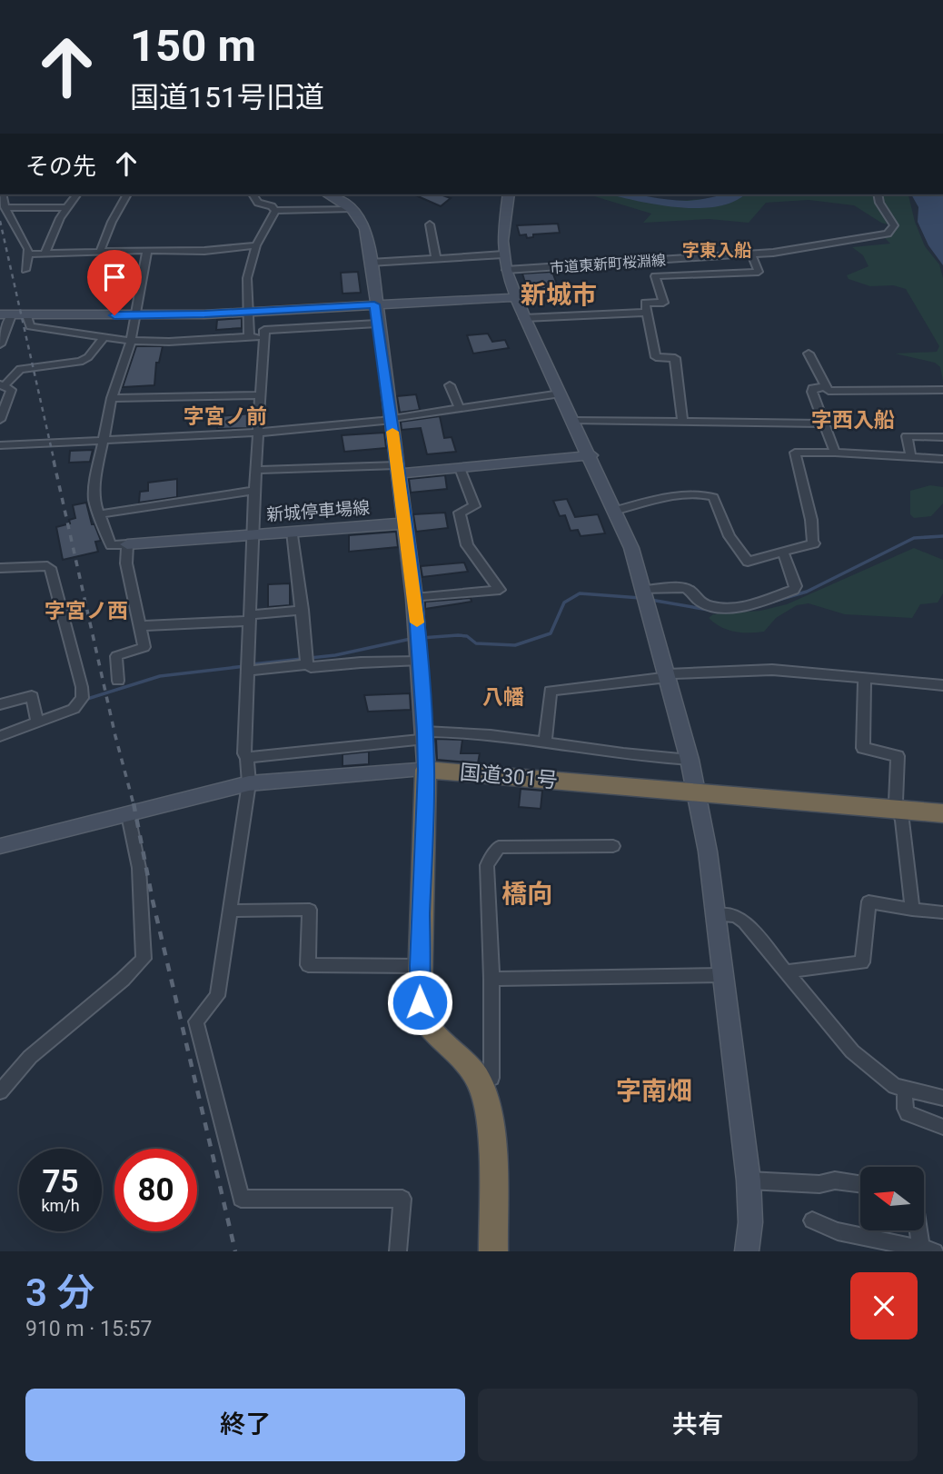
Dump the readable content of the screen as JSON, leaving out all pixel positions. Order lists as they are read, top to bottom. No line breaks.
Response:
{"streets":{"highway":["国道301号"],"street":["市道東新町桜淵線","新城停車場線"]},"districts":["字東入船","新城市","字宮ノ前","字西入船","字宮ノ西","八幡","橋向","字南畑"],"north":"left","page":{"turn":["150 m","国道151号旧道"],"then":"その先","speed":"75 km/h","limit":"80","heading":["3 分","910 m · 15:57"],"buttons":["終了","共有"]}}
